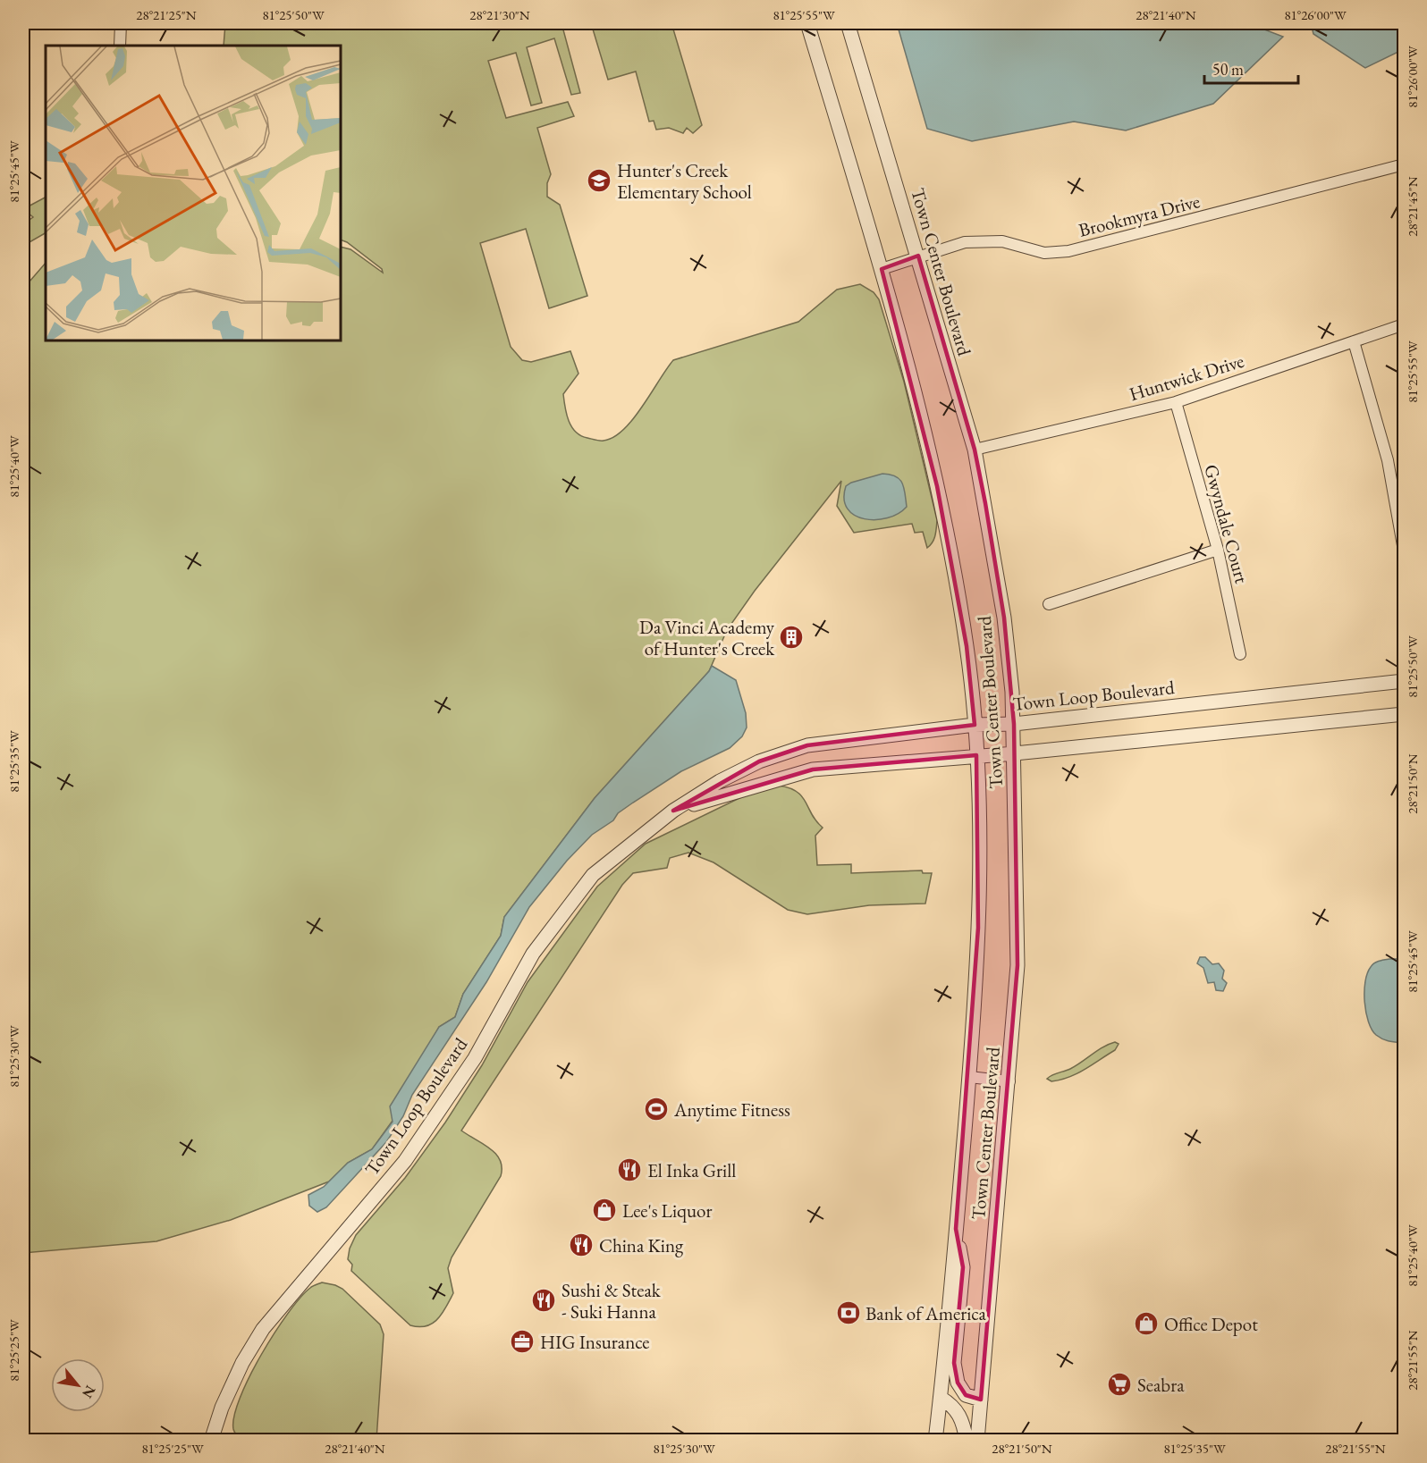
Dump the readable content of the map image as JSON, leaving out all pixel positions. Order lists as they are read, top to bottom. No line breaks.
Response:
{"streets":{"street":["Brookmyra Drive","Town Center Boulevard","Huntwick Drive","Gwyndale Court","Town Loop Boulevard"]},"crossings":[["Brookmyra Drive","Town Center Boulevard"],["Town Center Boulevard","Huntwick Drive"],["Town Center Boulevard","Town Loop Boulevard"],["Huntwick Drive","Gwyndale Court"]],"places":{"school or university":["Hunter's Creek Elementary School"],"building":["Da Vinci Academy of Hunter's Creek"],"sports":["Anytime Fitness"],"restaurant":["El Inka Grill","China King","Sushi & Steak - Suki Hanna"],"shop":["Lee's Liquor","Office Depot"],"bank":["Bank of America"],"office":["HIG Insurance"],"supermarket":["Seabra"]},"scale_bar":"50 m","north":"bottom right","coordinates":["28°21'25\"N","81°25'50\"W","28°21'30\"N","81°25'55\"W","28°21'40\"N","81°26'00\"W","81°25'45\"W","28°21'45\"N","81°25'40\"W","81°25'35\"W","28°21'50\"N","81°25'30\"W","81°25'25\"W","28°21'55\"N"]}
